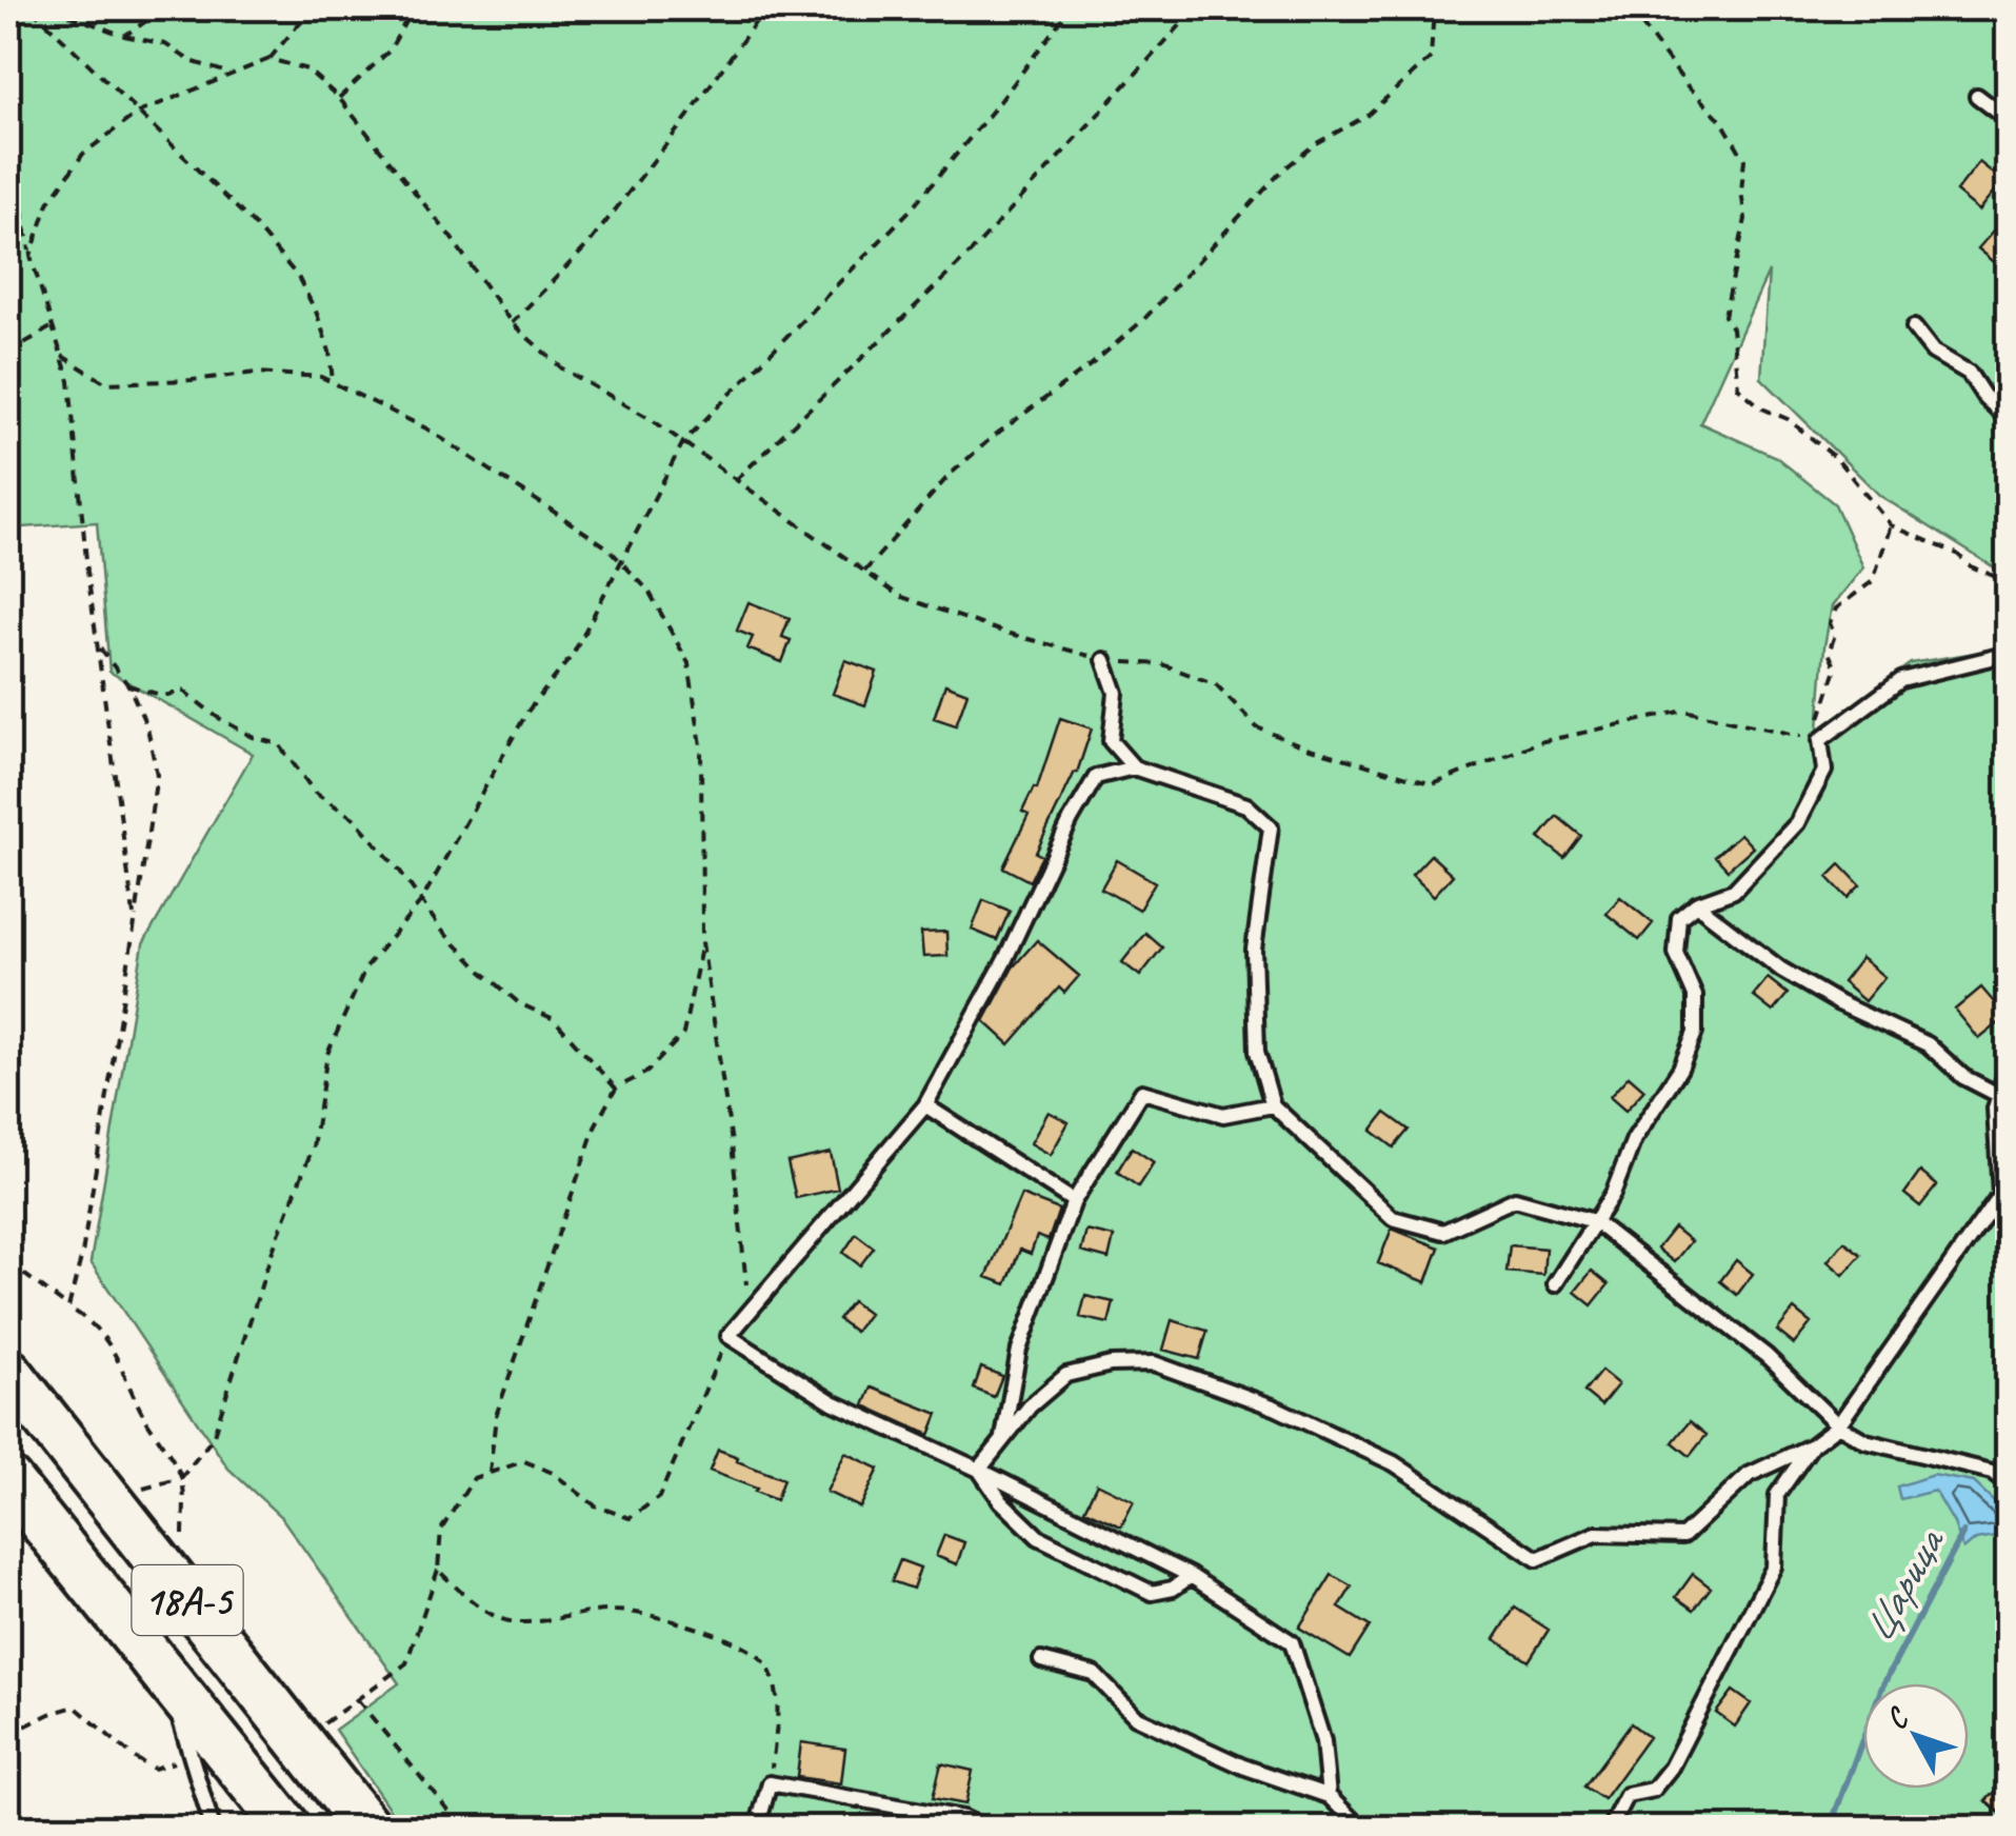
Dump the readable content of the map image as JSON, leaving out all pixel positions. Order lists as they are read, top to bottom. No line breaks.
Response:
{"streets":{"highway":["18А-5"]},"water":["Царица"],"north":"top left"}
